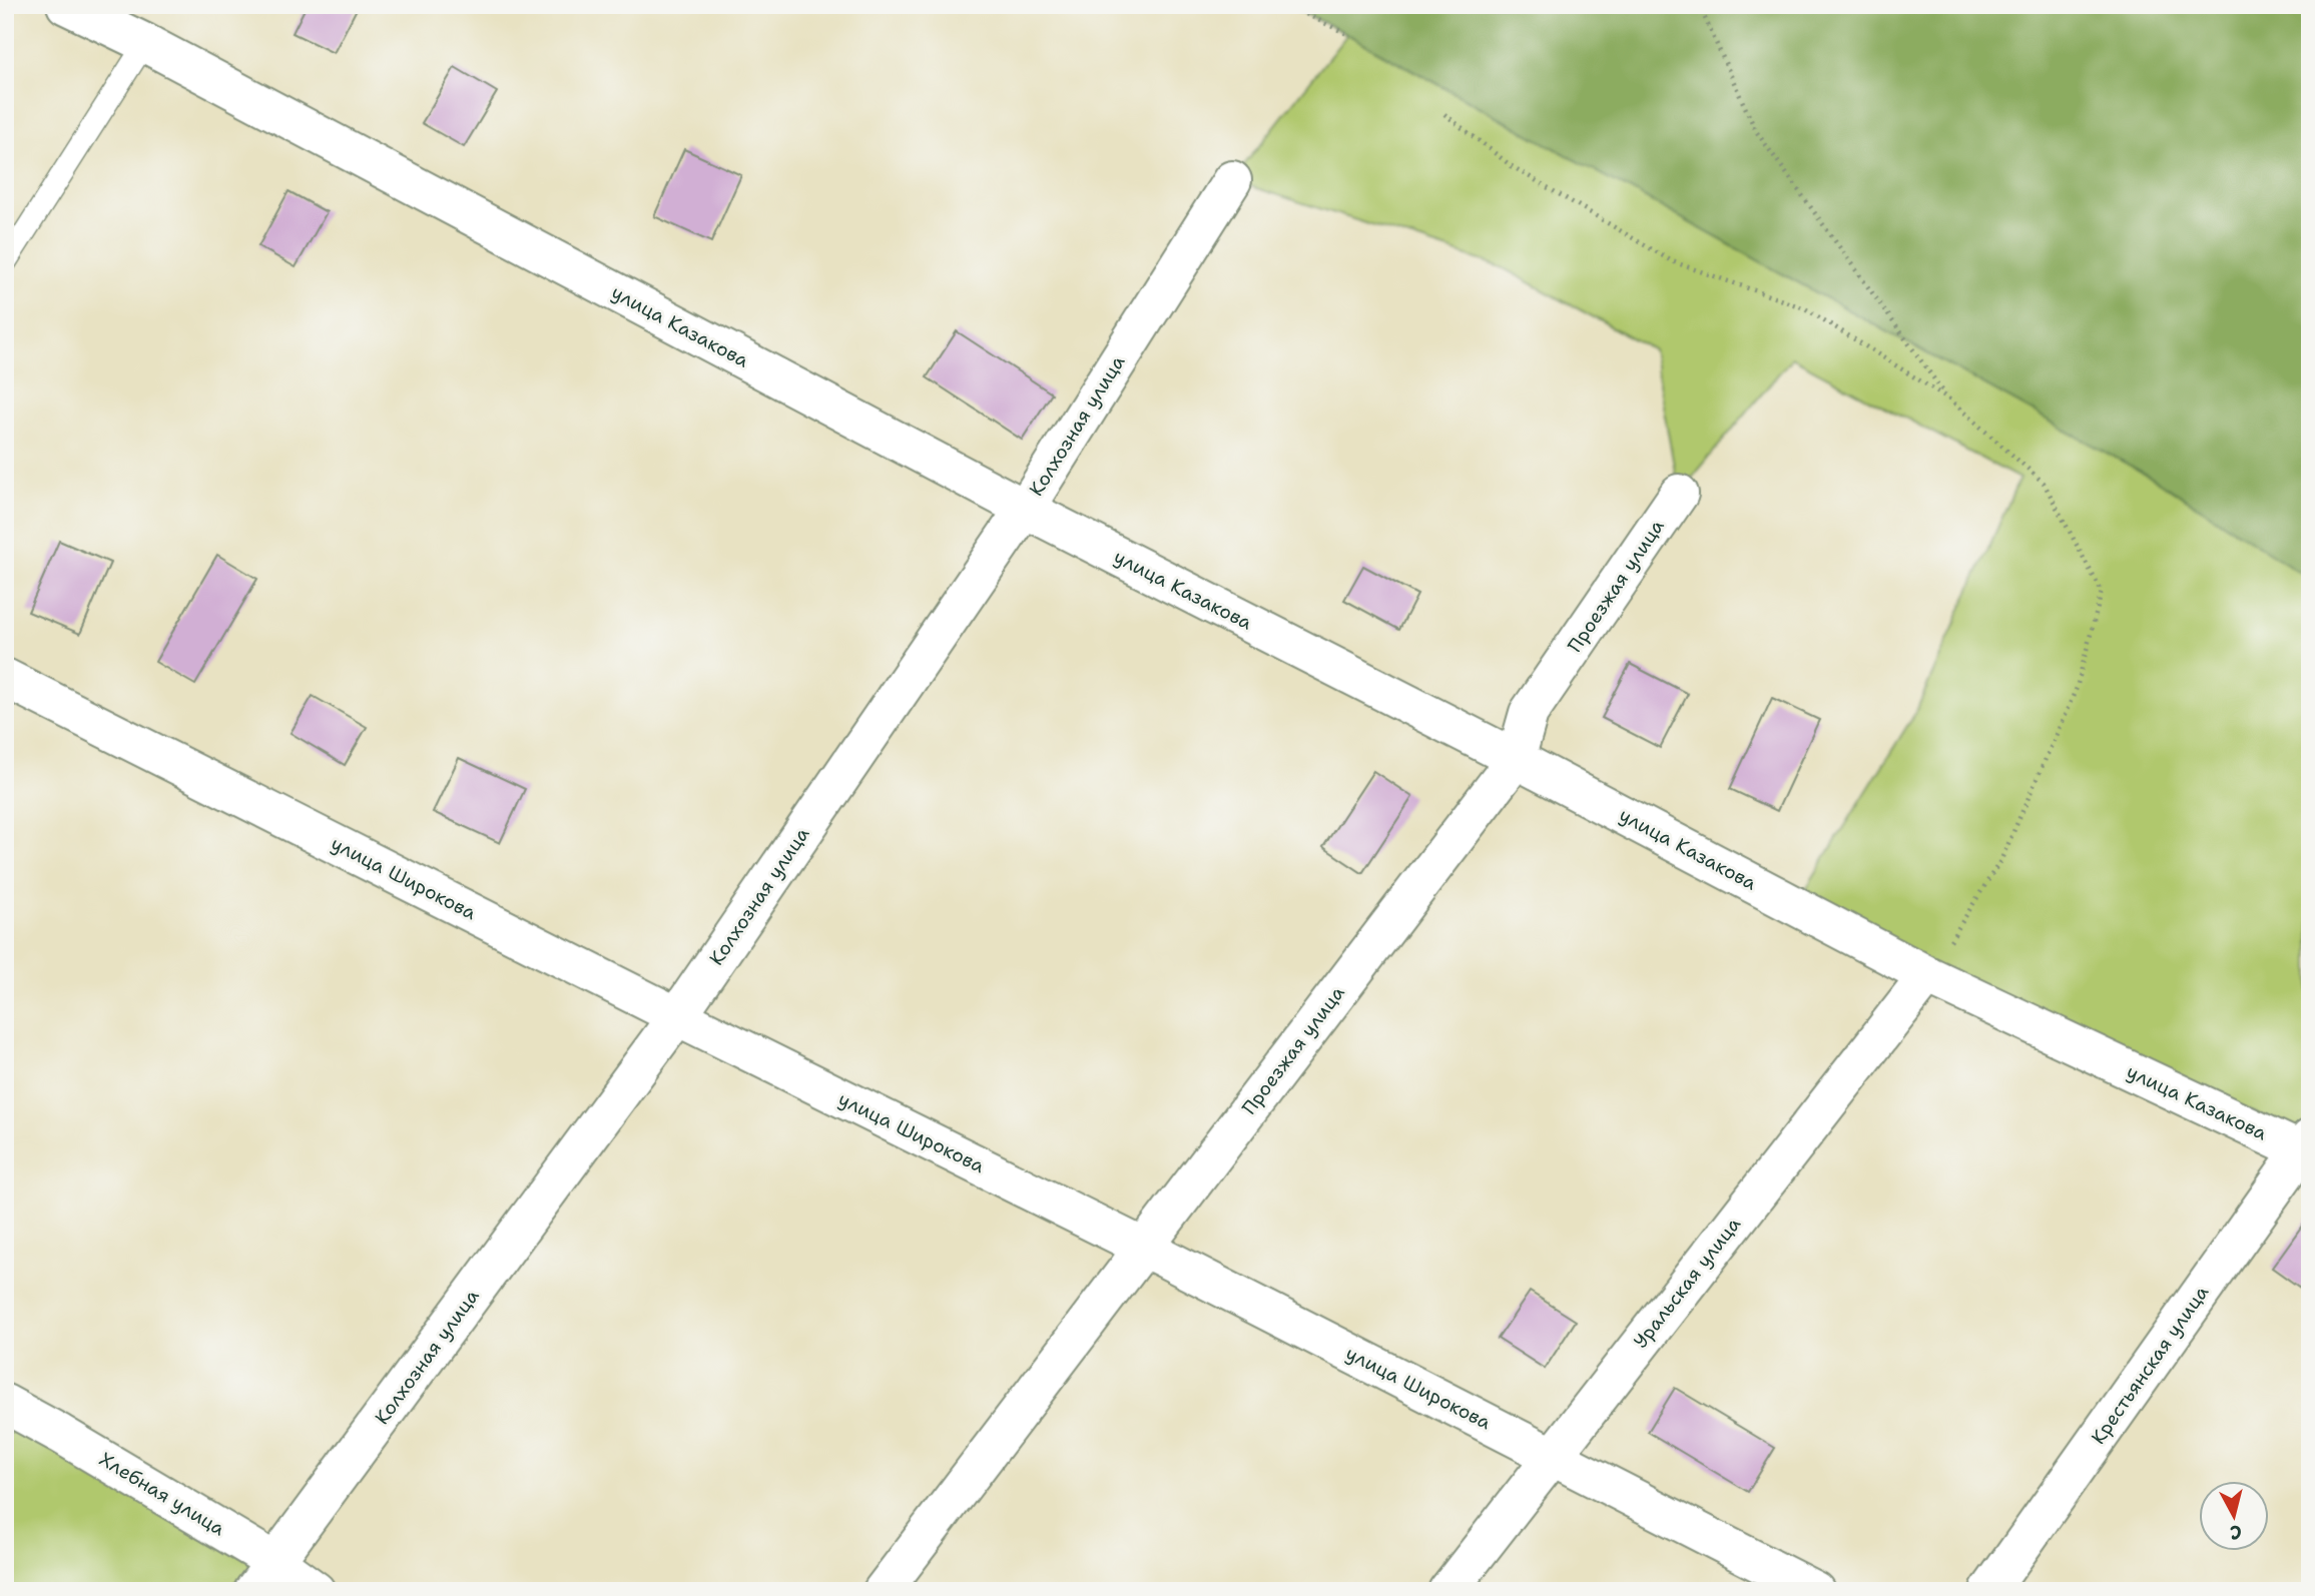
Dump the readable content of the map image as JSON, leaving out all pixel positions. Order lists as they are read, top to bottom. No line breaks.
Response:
{"streets":{"street":["улица Казакова","Колхозная улица","Проезжая улица","улица Широкова","Уральская улица","Крестьянская улица","Хлебная улица"]},"crossings":[["улица Казакова","Колхозная улица"],["улица Казакова","Проезжая улица"],["улица Казакова","Уральская улица"],["улица Казакова","Крестьянская улица"],["Колхозная улица","улица Широкова"],["Колхозная улица","Хлебная улица"],["Проезжая улица","улица Широкова"],["улица Широкова","Уральская улица"]],"north":"bottom"}
